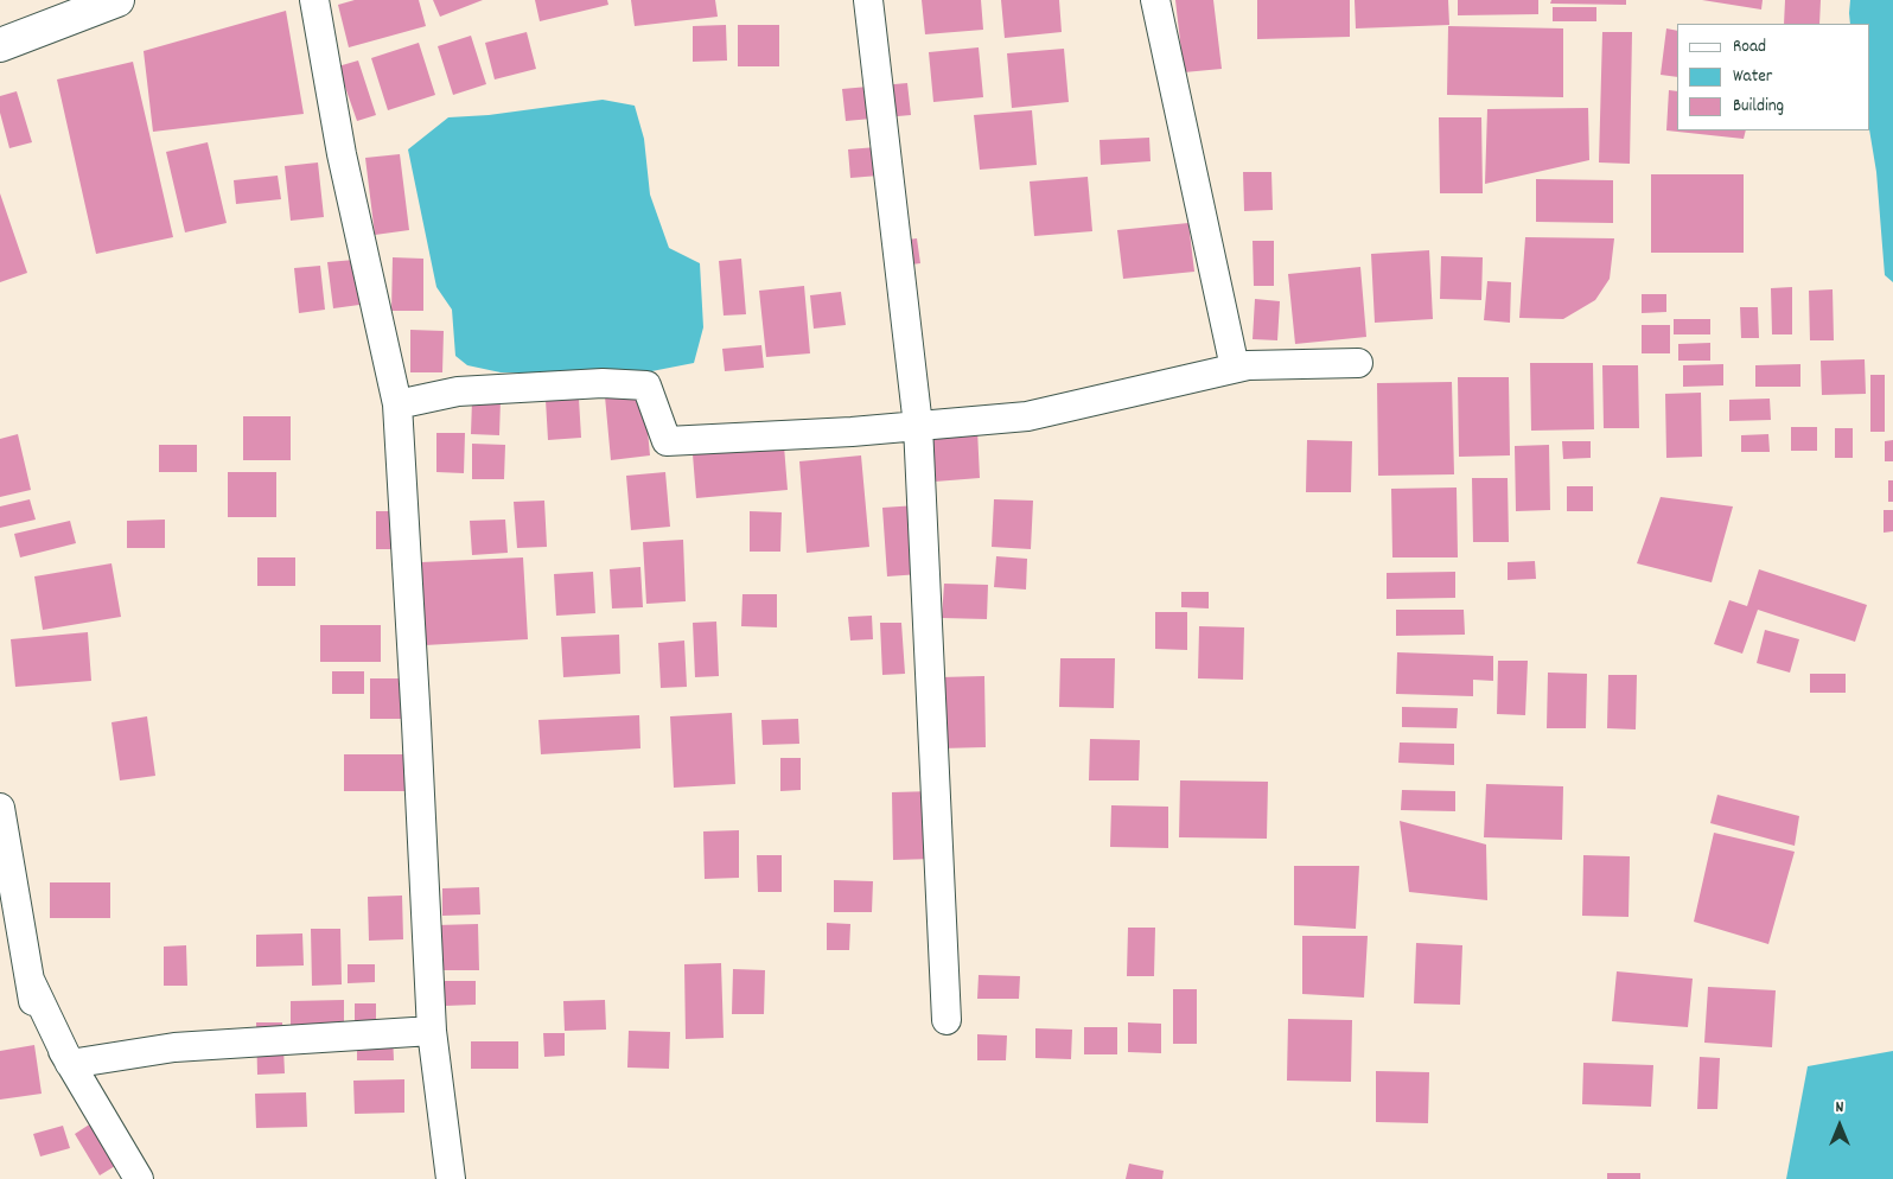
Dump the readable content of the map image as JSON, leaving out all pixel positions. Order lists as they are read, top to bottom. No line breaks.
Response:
{"legend":["Road","Water","Building"],"north":"top"}
